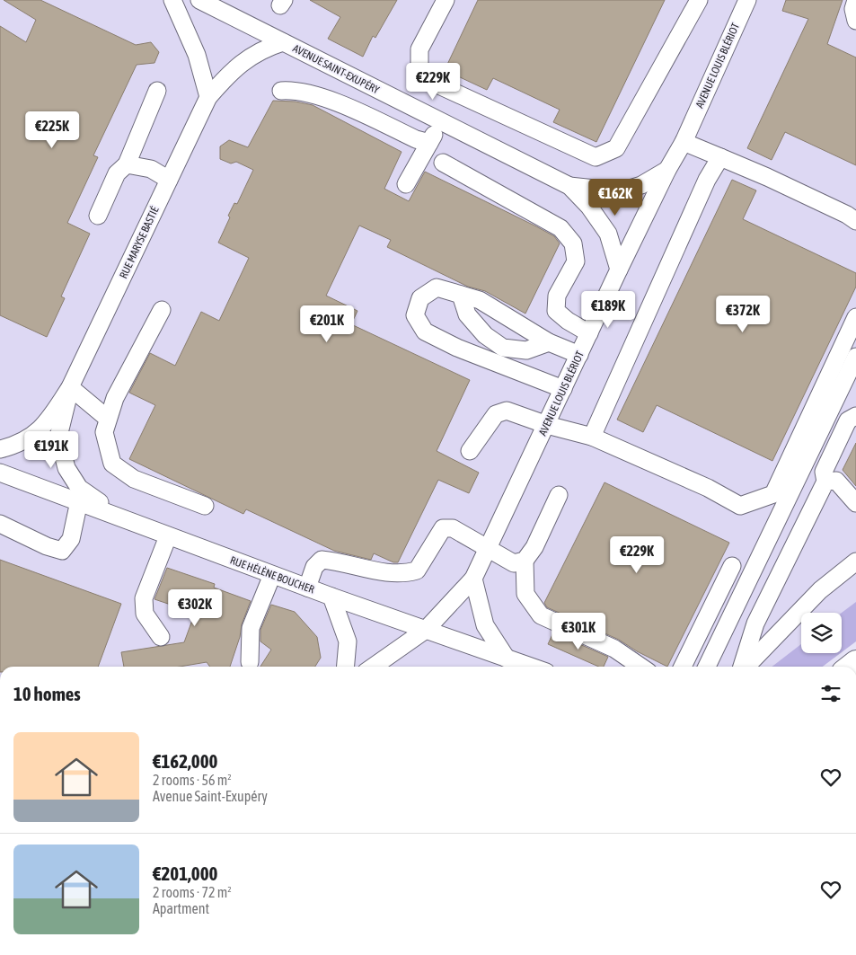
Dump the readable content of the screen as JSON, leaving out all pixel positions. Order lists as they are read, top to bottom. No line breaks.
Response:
{"streets":{"street":["AVENUE LOUIS BLÉRIOT","AVENUE SAINT-EXUPÉRY","RUE MARYSE BASTIÉ","RUE HÉLÈNE BOUCHER"]},"crossings":[["AVENUE LOUIS BLÉRIOT","AVENUE SAINT-EXUPÉRY"],["AVENUE LOUIS BLÉRIOT","RUE HÉLÈNE BOUCHER"],["AVENUE SAINT-EXUPÉRY","RUE MARYSE BASTIÉ"],["RUE MARYSE BASTIÉ","RUE HÉLÈNE BOUCHER"]],"page":{"price":["€229K","€225K","€162K","€189K","€372K","€201K","€191K","€229K","€302K","€301K"],"heading":"10 homes","list":[{"name":"€162,000","note":"2 rooms · 56 m² · Avenue Saint-Exupéry"},{"name":"€201,000","note":"2 rooms · 72 m² · Apartment"}]}}
